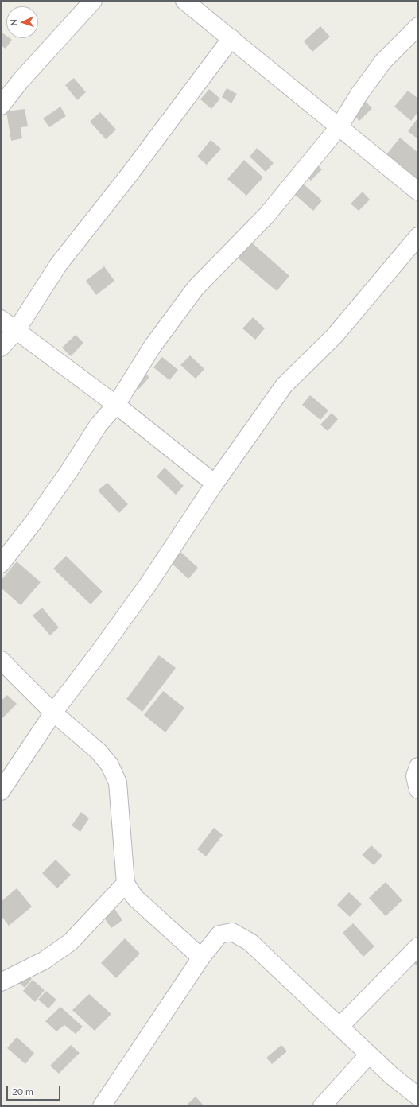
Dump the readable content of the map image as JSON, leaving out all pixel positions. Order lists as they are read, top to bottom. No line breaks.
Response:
{"scale_bar":"20 m","north":"left"}
